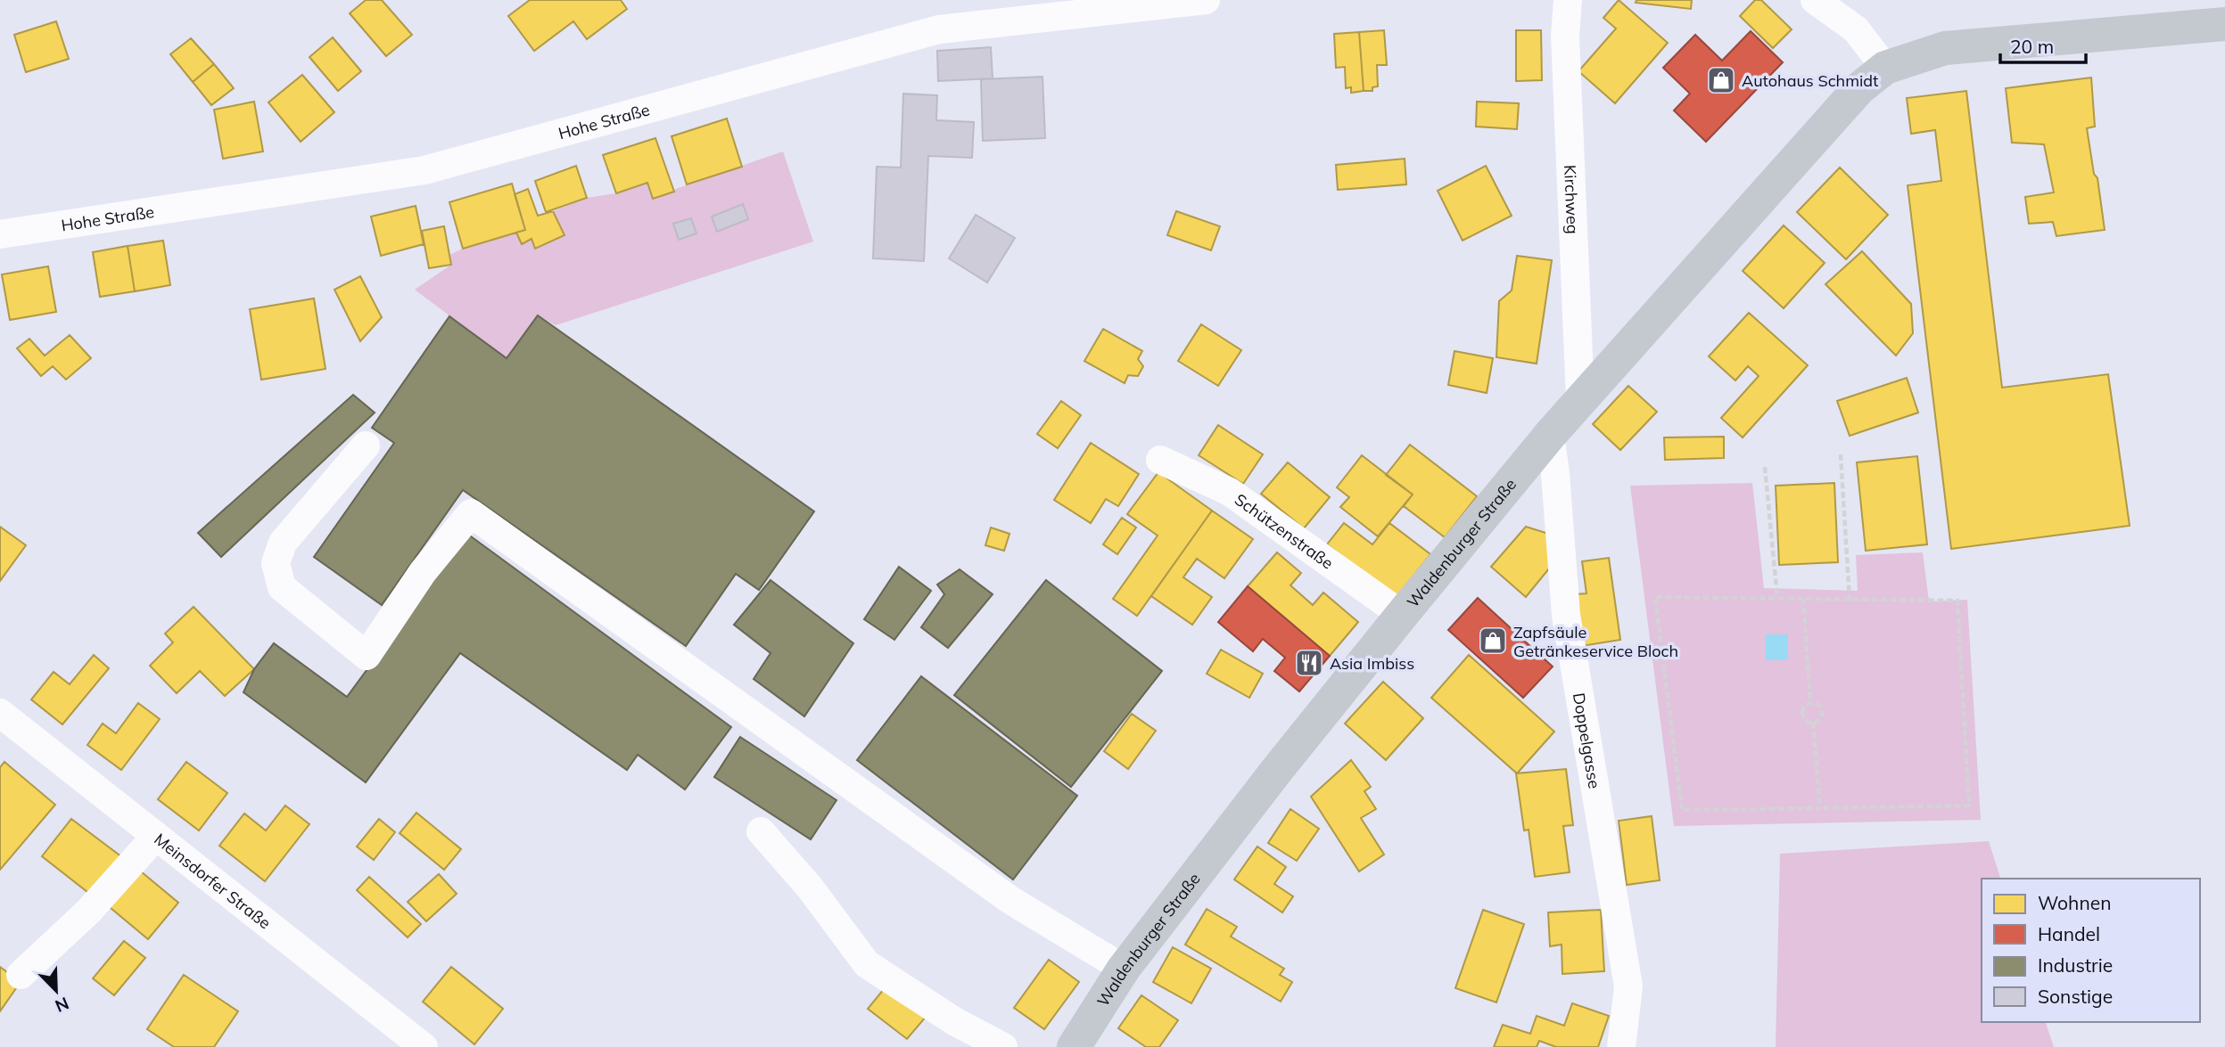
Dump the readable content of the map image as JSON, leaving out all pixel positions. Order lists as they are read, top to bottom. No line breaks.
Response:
{"streets":{"main road":["Waldenburger Straße"],"street":["Hohe Straße","Kirchweg","Schützenstraße","Doppelgasse","Meinsdorfer Straße"]},"crossings":[["Kirchweg","Waldenburger Straße"],["Schützenstraße","Waldenburger Straße"],["Waldenburger Straße","Doppelgasse"]],"places":{"shop":["Autohaus Schmidt","Zapfsäule Getränkeservice Bloch"],"restaurant":["Asia Imbiss"]},"legend":["Wohnen","Handel","Industrie","Sonstige"],"scale_bar":"20 m","north":"bottom right"}
